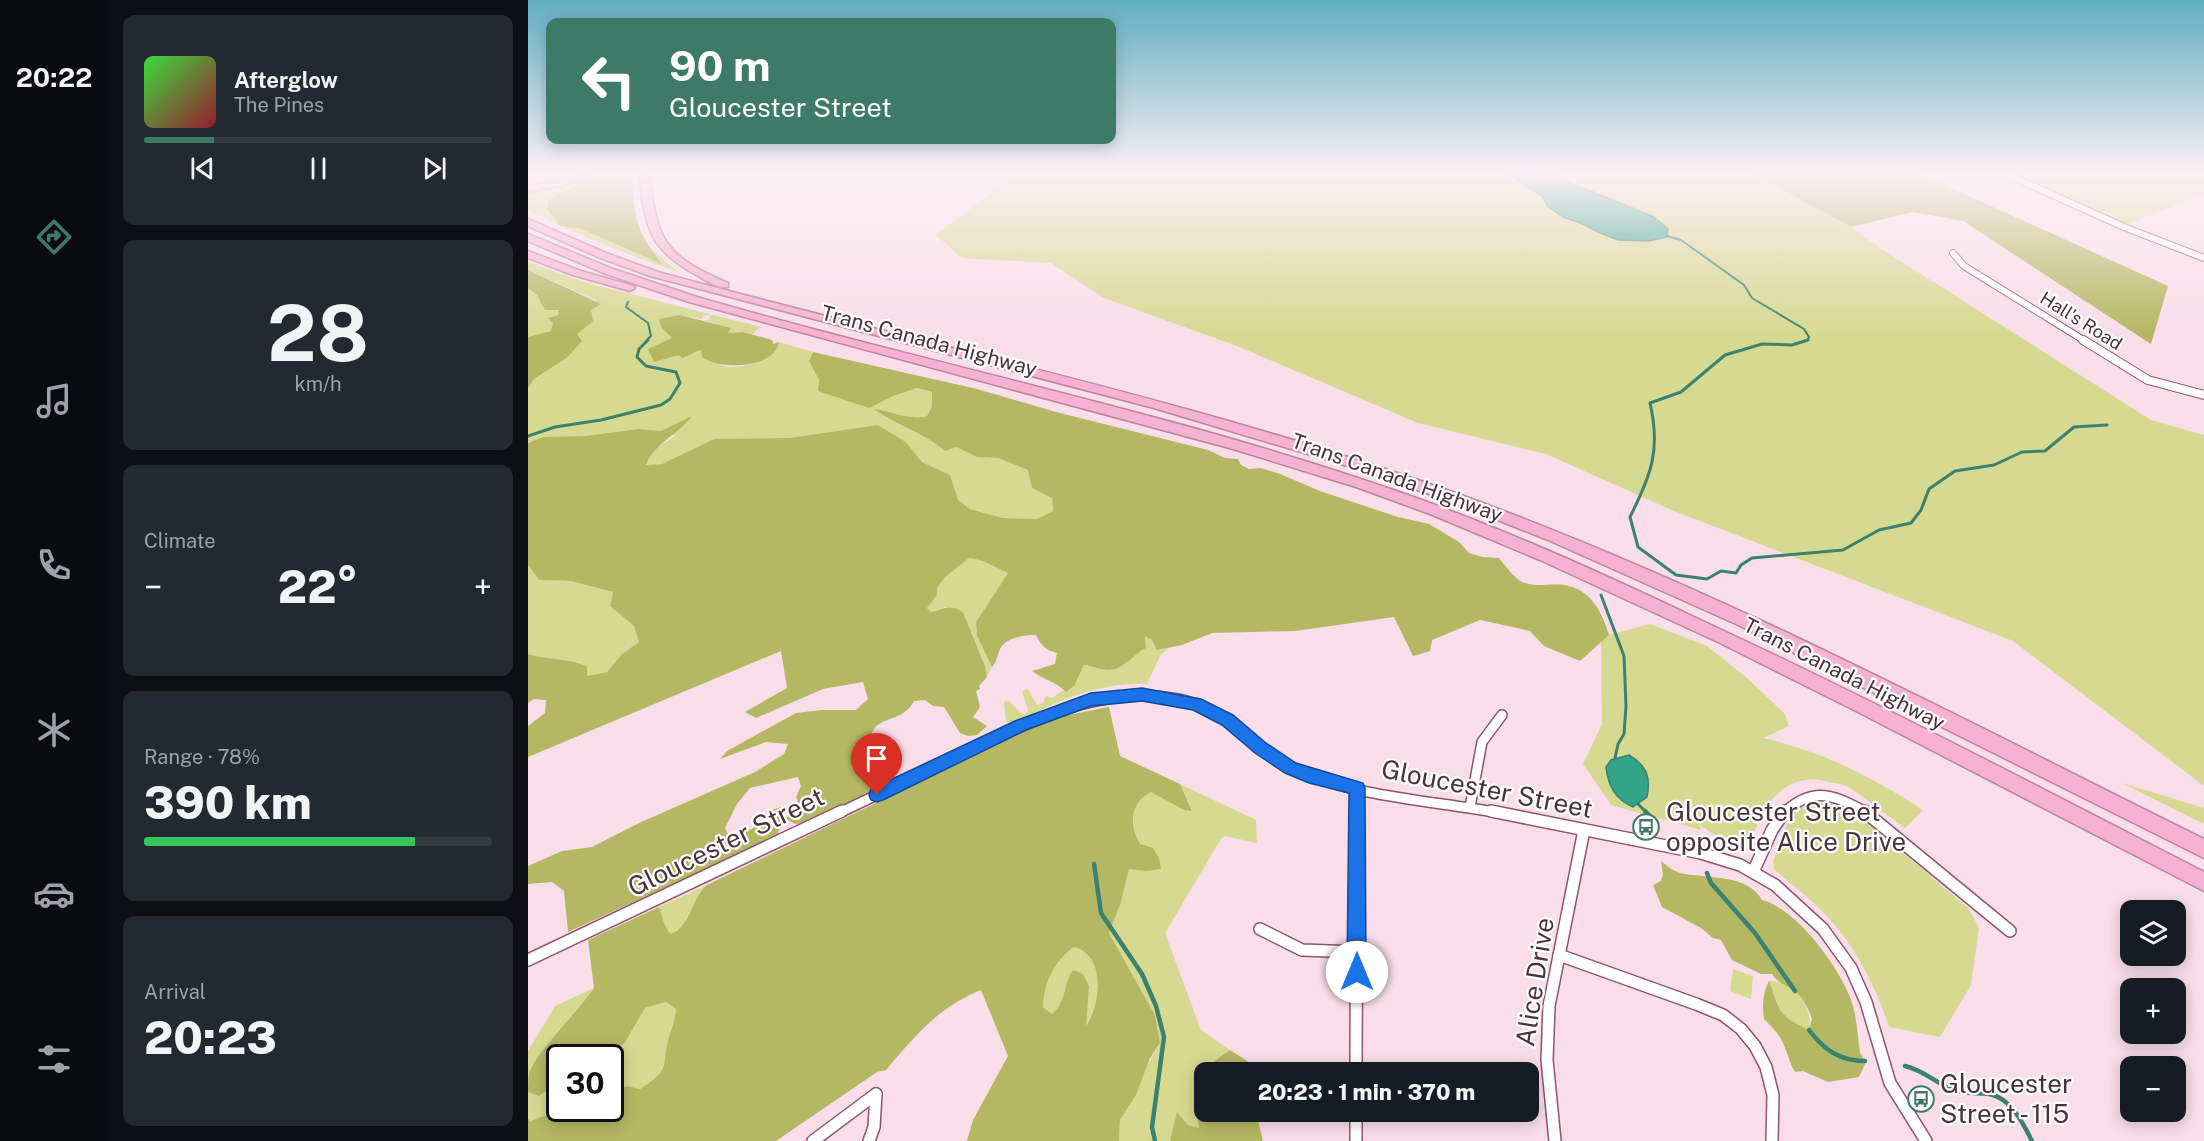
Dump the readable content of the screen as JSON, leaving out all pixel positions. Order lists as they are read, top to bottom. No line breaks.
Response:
{"streets":{"highway":["Trans Canada Highway"],"street":["Hall's Road","Gloucester Street","Alice Drive"]},"crossings":[["Gloucester Street","Alice Drive"]],"places":{"bus stop":["Gloucester Street opposite Alice Drive","Gloucester Street - 115"]},"page":{"tabs":"20:22","turn":["90 m","Gloucester Street"],"song":["Afterglow","The Pines"],"tile":[["28","km/h"],"Climate",["Range · 78%","390 km"],["Arrival","20:23"]],"heat":["−","22°","+"],"map_buttons":["+","−"],"limit":"30","trip":"20:23 · 1 min · 370 m"}}
